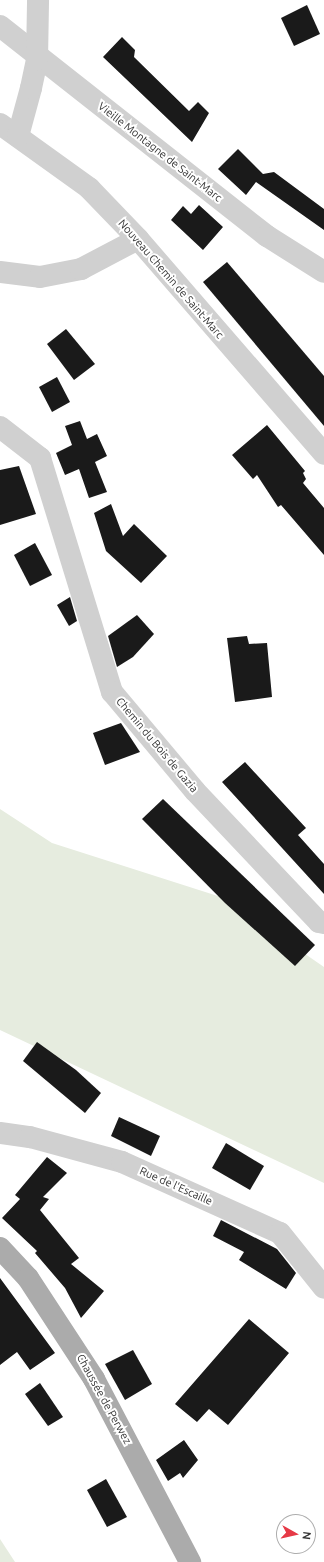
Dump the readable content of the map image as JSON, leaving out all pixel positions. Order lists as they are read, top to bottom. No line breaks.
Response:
{"streets":{"main road":["Chaussée de Perwez"],"street":["Vieille Montagne de Saint-Marc","Nouveau Chemin de Saint-Marc","Chemin du Bois de Gazia","Rue de l'Escaille"]},"north":"right"}
